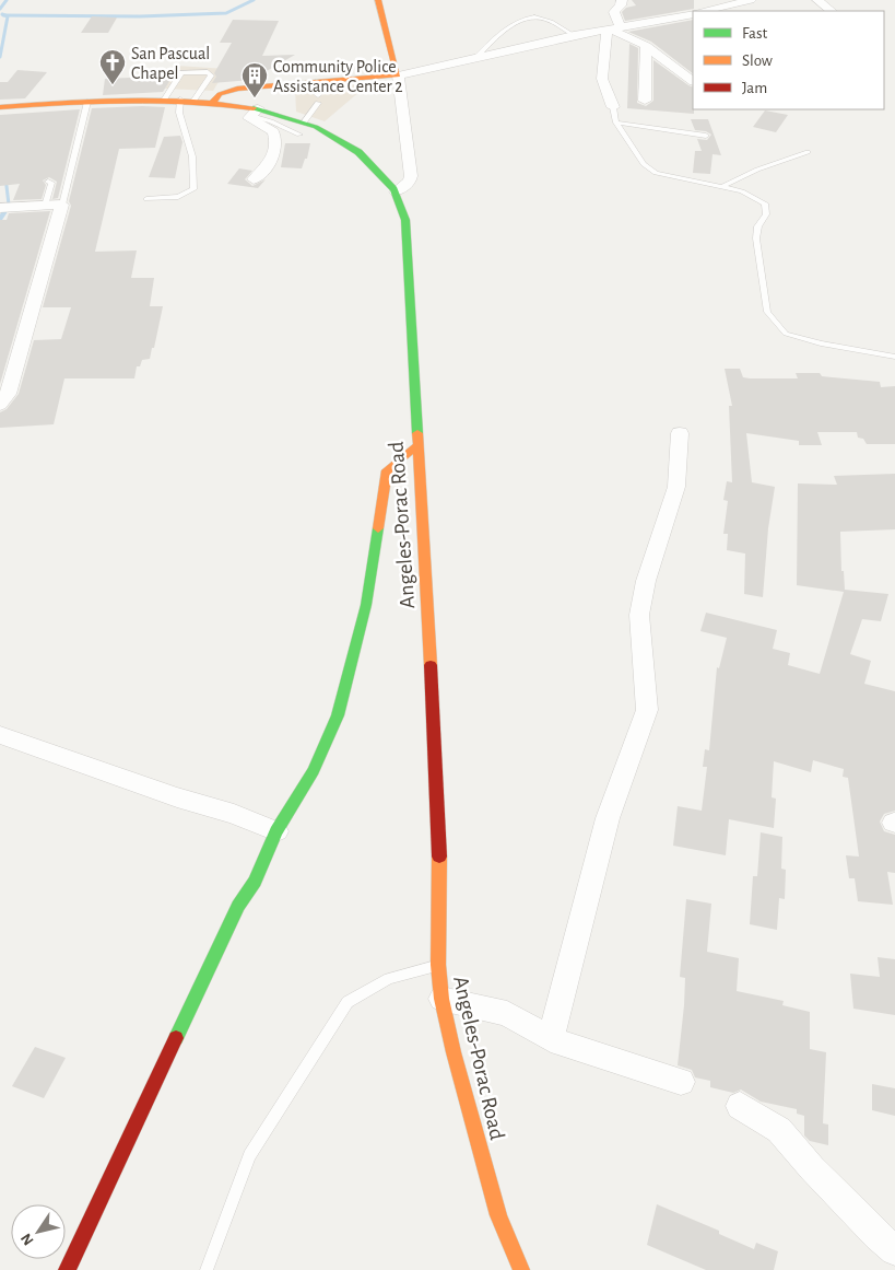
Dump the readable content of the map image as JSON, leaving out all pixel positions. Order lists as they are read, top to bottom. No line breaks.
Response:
{"streets":{"main road":["Angeles-Porac Road"]},"places":{"church":["San Pascual Chapel"],"building":["Community Police Assistance Center 2"]},"legend":["Fast","Slow","Jam"],"north":"bottom left"}
